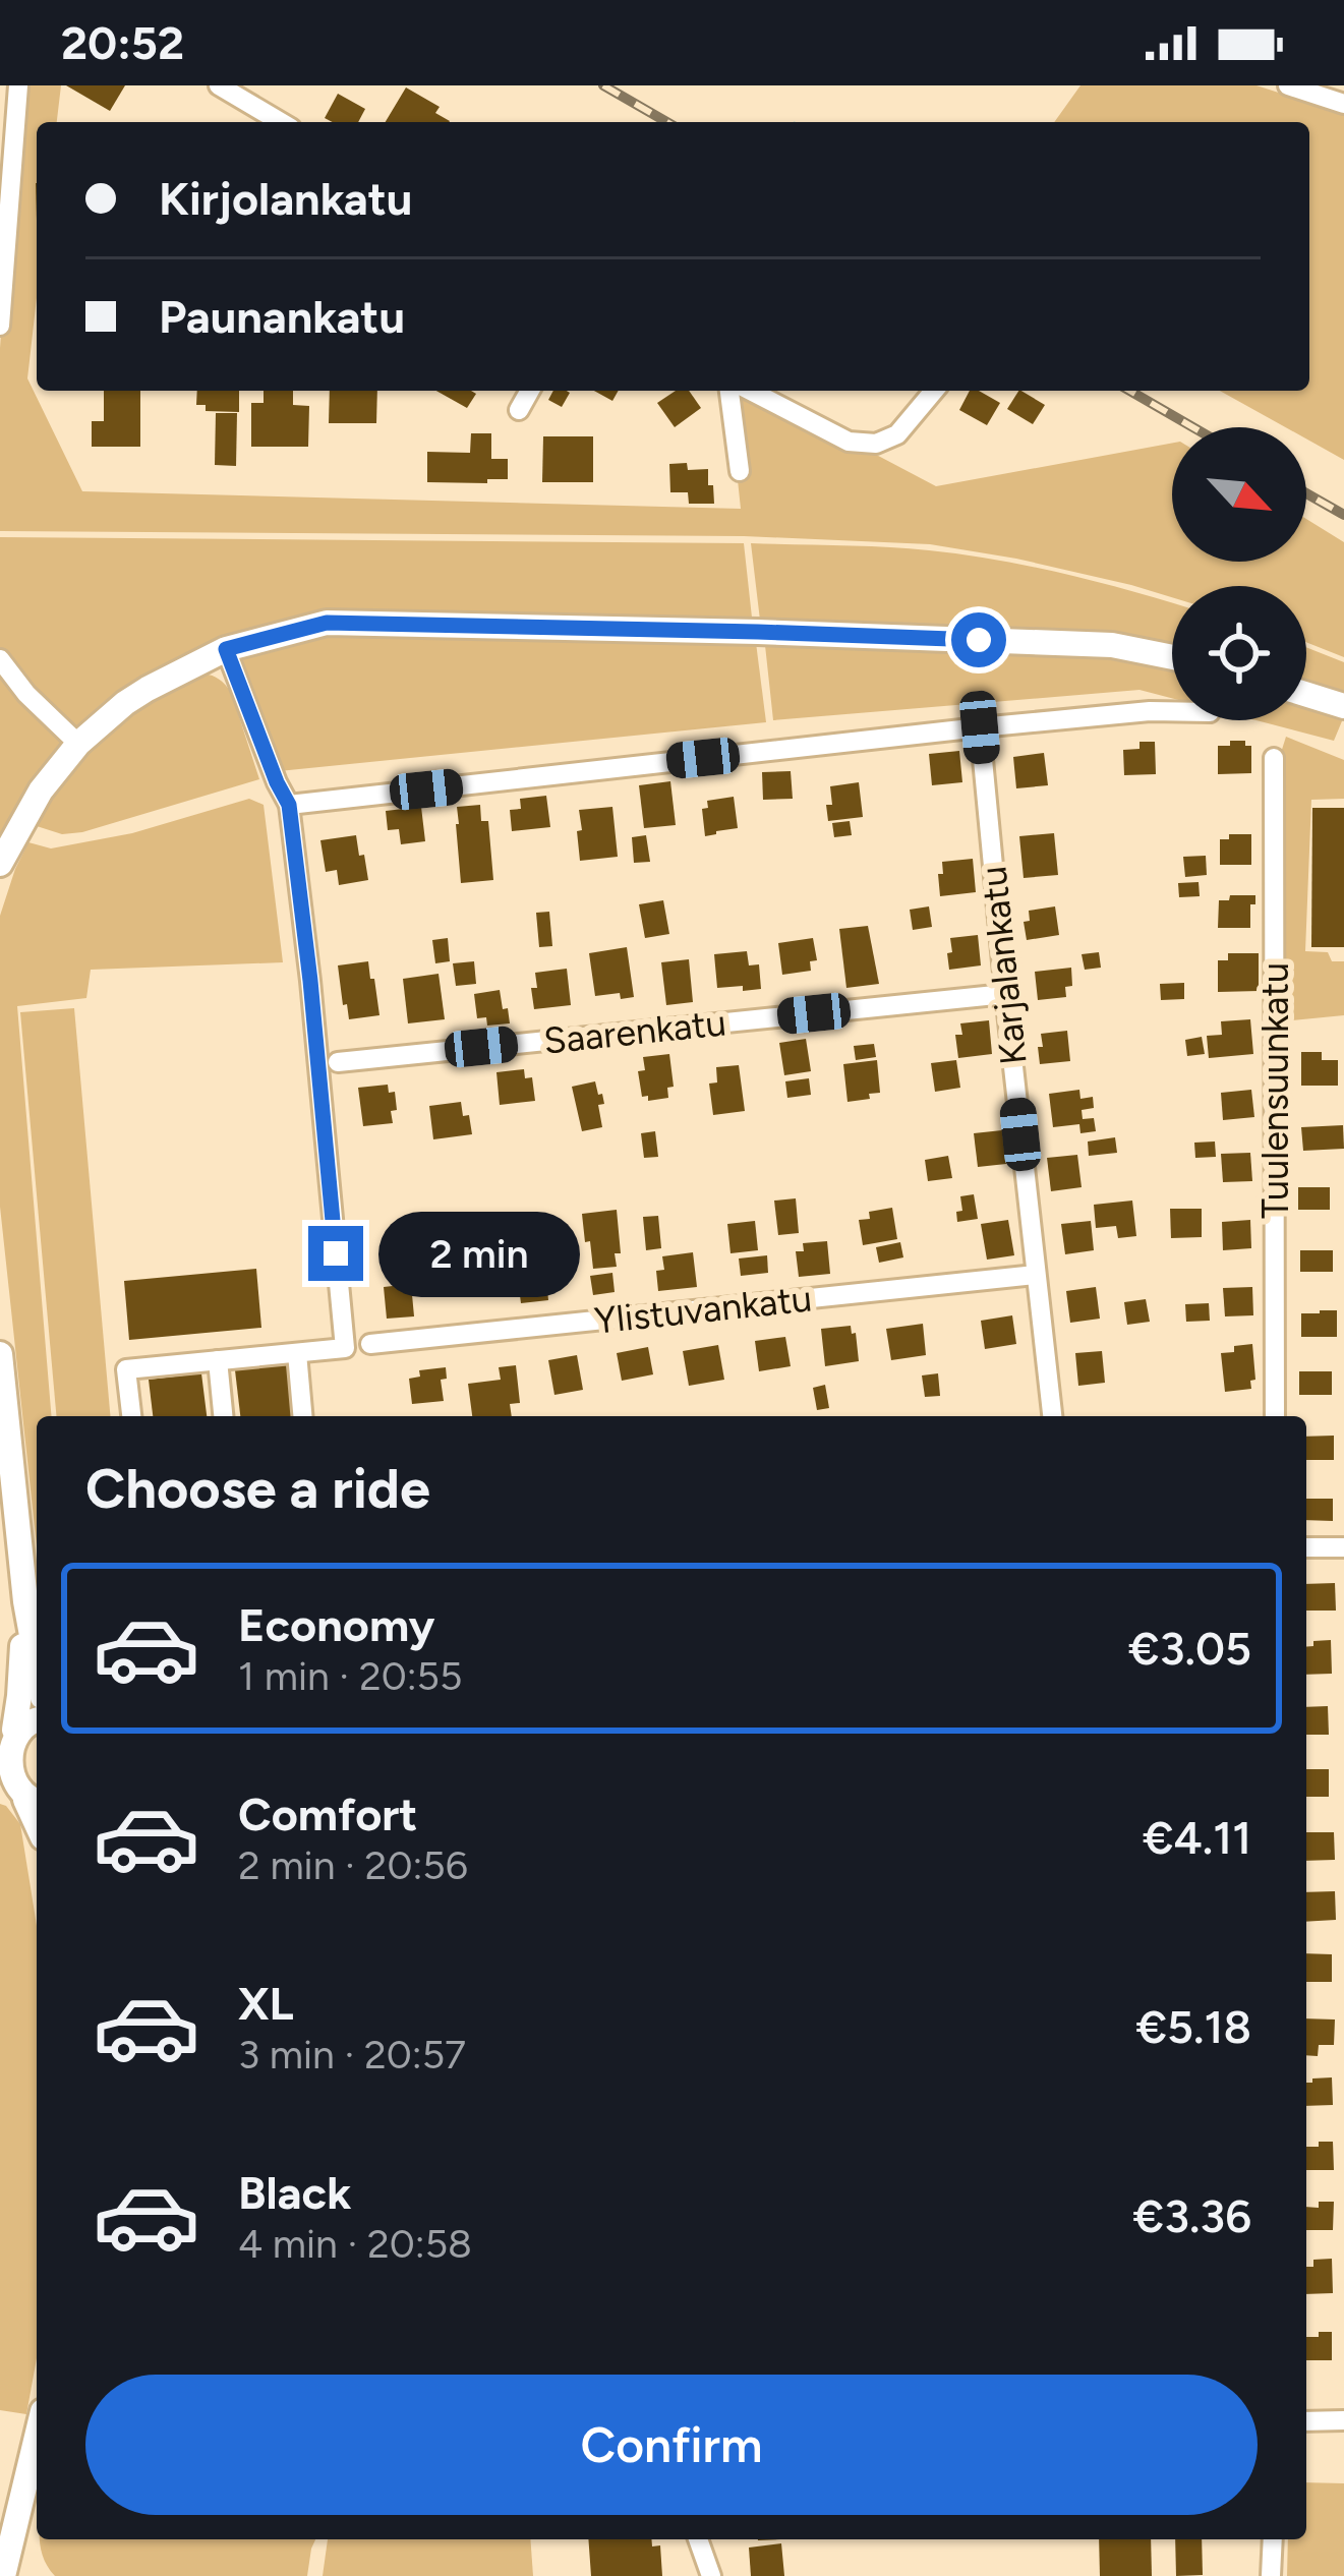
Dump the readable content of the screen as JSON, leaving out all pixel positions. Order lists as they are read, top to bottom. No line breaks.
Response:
{"streets":{"street":["Karjalankatu","Saarenkatu","Tuulensuunkatu","Ylistuvankatu"]},"crossings":[["Karjalankatu","Saarenkatu"],["Karjalankatu","Ylistuvankatu"]],"north":"bottom right","page":{"status":"20:52","banner":["Kirjolankatu","Paunankatu"],"bubble":"2 min","heading":"Choose a ride","list":[{"name":"Economy","note":"1 min · 20:55","value":"€3.05"},{"name":"Comfort","note":"2 min · 20:56","value":"€4.11"},{"name":"XL","note":"3 min · 20:57","value":"€5.18"},{"name":"Black","note":"4 min · 20:58","value":"€3.36"}],"buttons":"Confirm"}}
